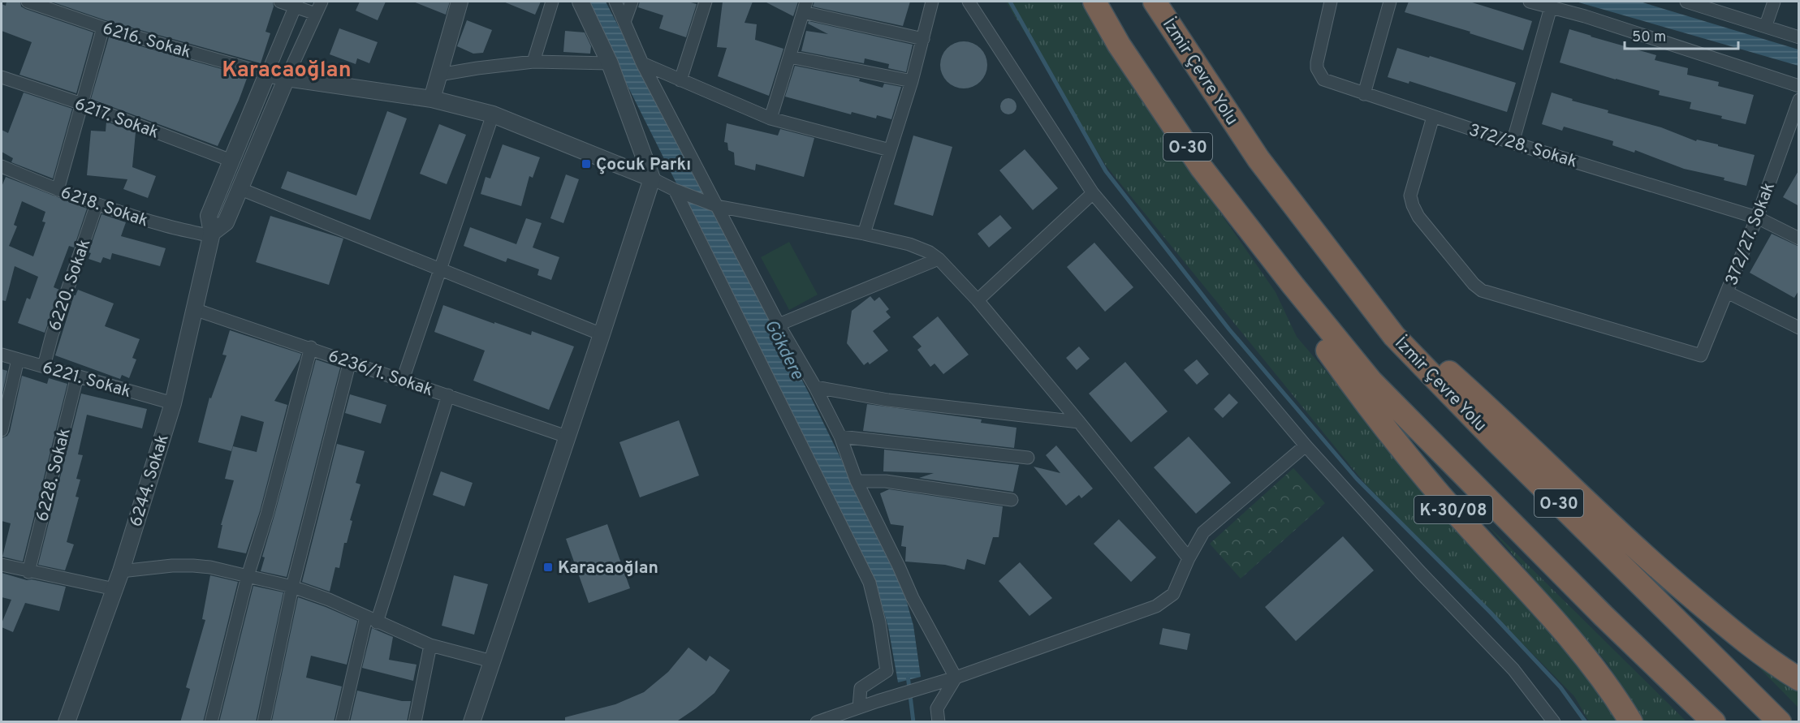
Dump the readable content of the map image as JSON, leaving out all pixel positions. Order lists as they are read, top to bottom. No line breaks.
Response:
{"streets":{"highway":["İzmir Çevre Yolu","O-30","K-30/08"],"street":["6216. Sokak","6217. Sokak","372/28. Sokak","6218. Sokak","372/27. Sokak","6220. Sokak","6236/1. Sokak","6221. Sokak","6228. Sokak","6244. Sokak"]},"crossings":[["6216. Sokak","6244. Sokak"],["6217. Sokak","6244. Sokak"],["372/28. Sokak","372/27. Sokak"],["O-30","K-30/08"],["6218. Sokak","6220. Sokak"],["6218. Sokak","6244. Sokak"],["6220. Sokak","6221. Sokak"],["6236/1. Sokak","6244. Sokak"],["6221. Sokak","6228. Sokak"],["6221. Sokak","6244. Sokak"]],"districts":["Karacaoğlan"],"water":["Gökdere"],"places":{"transit":["Çocuk Parkı","Karacaoğlan"]},"scale_bar":"50 m"}
